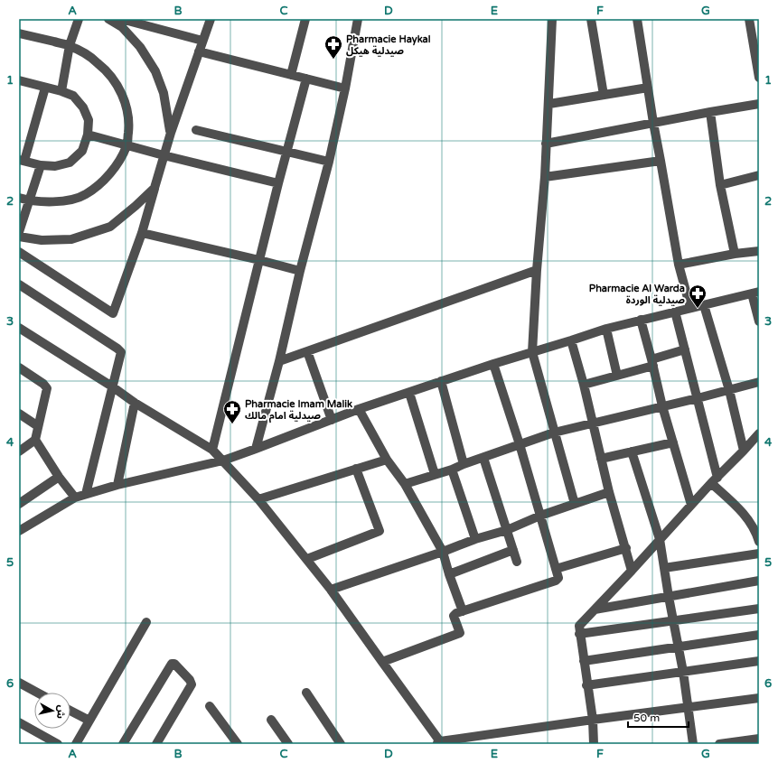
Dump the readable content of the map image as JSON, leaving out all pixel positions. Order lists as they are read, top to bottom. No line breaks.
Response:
{"places":{"pharmacy":["Pharmacie Haykal صيدلية هيكل","Pharmacie Al Warda صيدلية الوردة","Pharmacie Imam Malik صيدلية امام مالك"]},"scale_bar":"50 m","north":"right","grid":{"columns":["A","B","C","D","E","F","G"],"rows":["1","2","3","4","5","6"]}}
